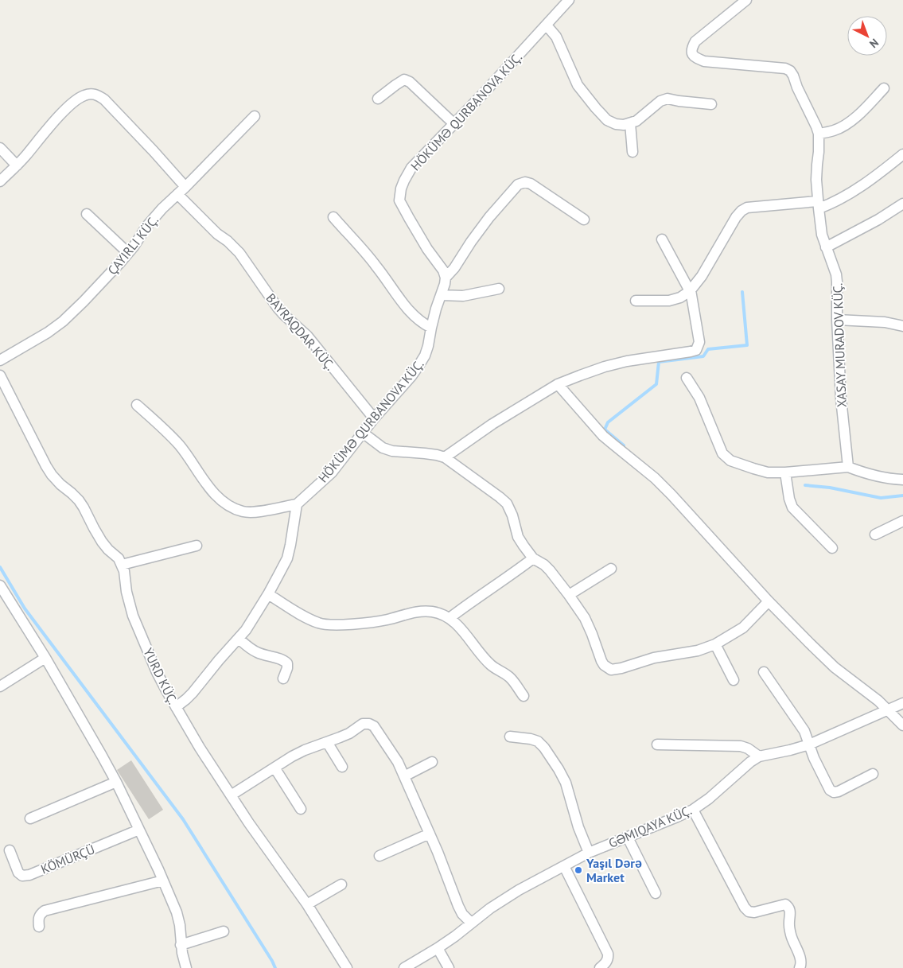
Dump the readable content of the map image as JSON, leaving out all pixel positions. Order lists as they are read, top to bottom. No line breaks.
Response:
{"streets":{"street":["HÖKÜMƏ QURBANOVA KÜÇ.","BAYRAQDAR KÜÇ.","XASAY MURADOV KÜÇ.","YURD KÜÇ.","GƏMIQAYA KÜÇ.","KÖMÜRÇÜ"]},"crossings":[["HÖKÜMƏ QURBANOVA KÜÇ.","BAYRAQDAR KÜÇ."]],"places":["Yaşıl Dərə Market"],"north":"bottom right"}
